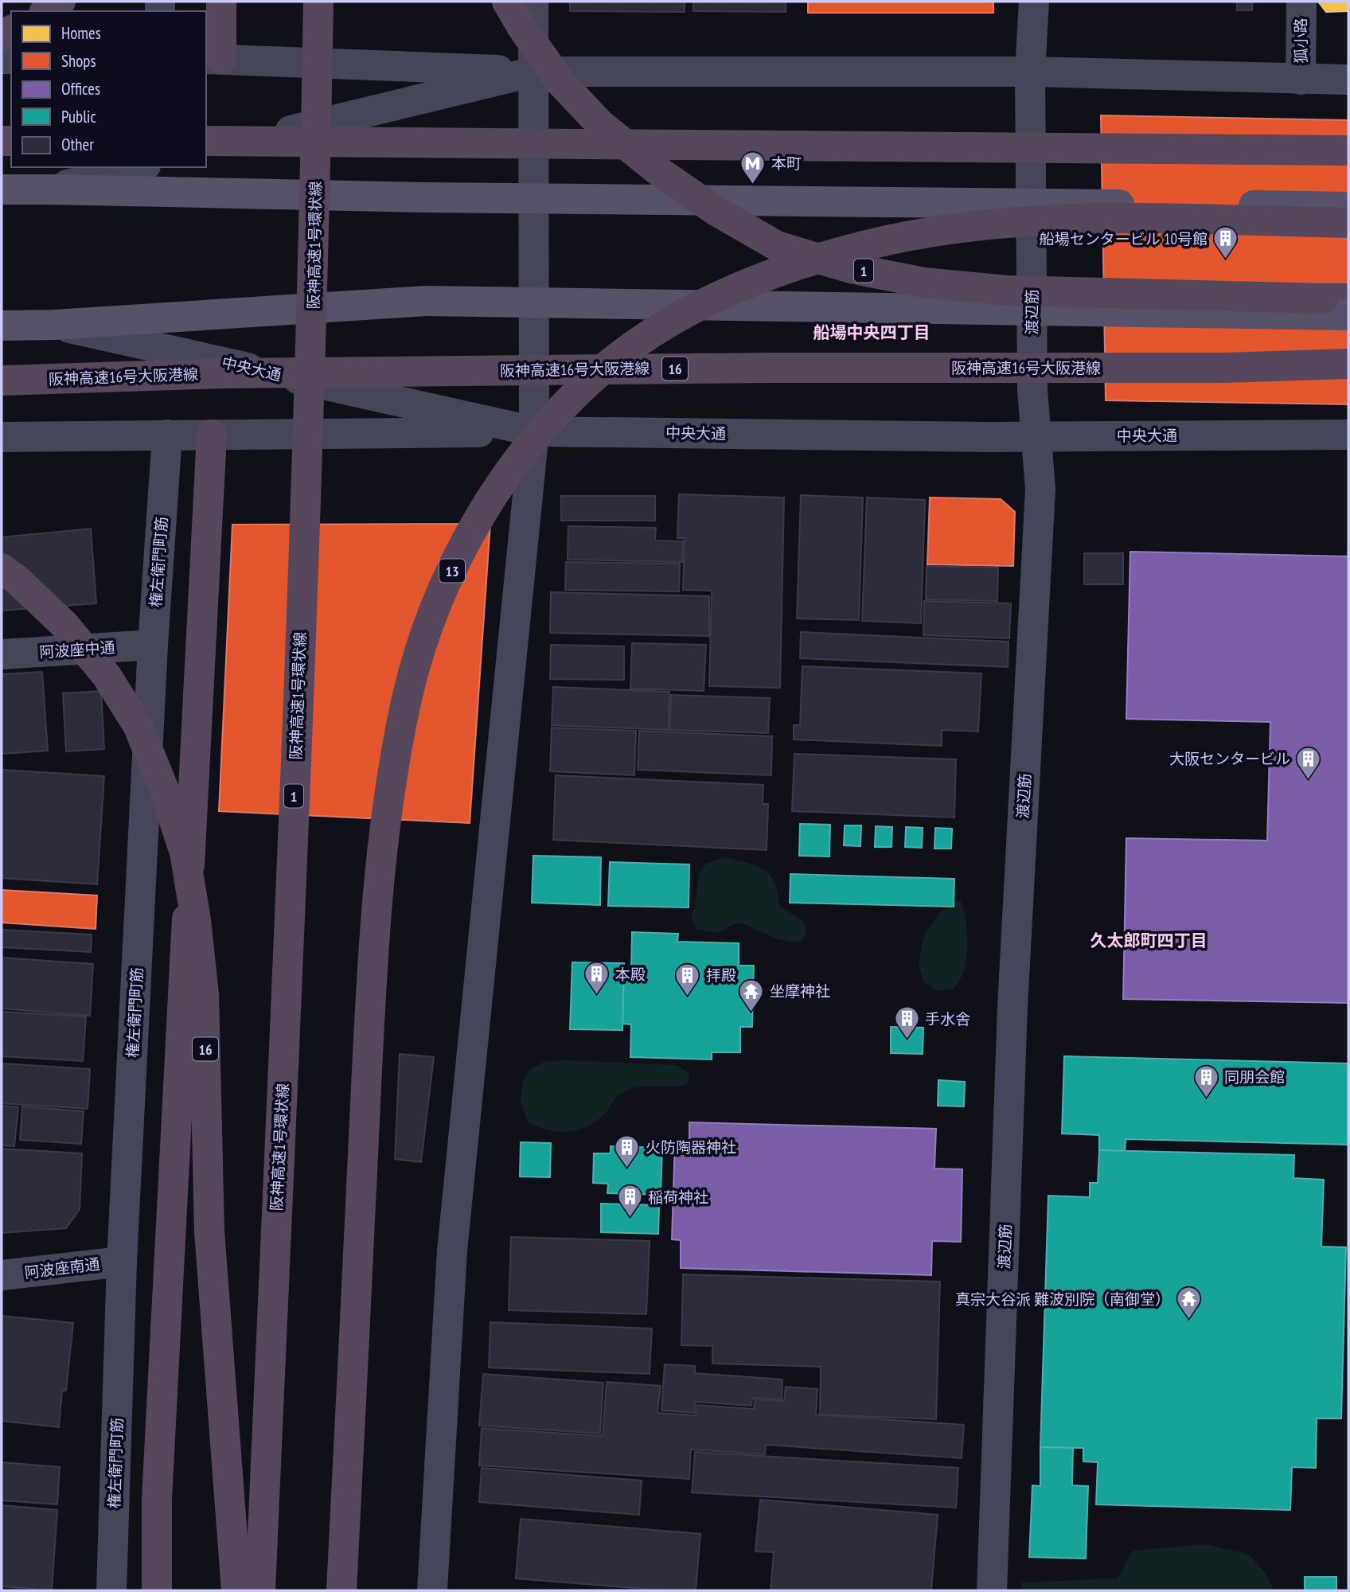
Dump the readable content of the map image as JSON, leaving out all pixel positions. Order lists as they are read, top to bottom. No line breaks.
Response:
{"streets":{"highway":["阪神高速1号環状線","1","阪神高速16号大阪港線","16","13"],"main road":["中央大通"],"street":["狐小路","渡辺筋","権左衛門町筋","阿波座中通","阿波座南通"]},"crossings":[["渡辺筋","中央大通"],["権左衛門町筋","阿波座中通"],["権左衛門町筋","阿波座南通"]],"districts":["船場中央四丁目","久太郎町四丁目"],"places":{"metro station":["本町"],"building":["船場センタービル 10号館","大阪センタービル","本殿","拝殿","手水舎","同朋会館","火防陶器神社","稲荷神社"],"temple":["坐摩神社","真宗大谷派 難波別院（南御堂）"]},"legend":["Homes","Shops","Offices","Public","Other"]}
